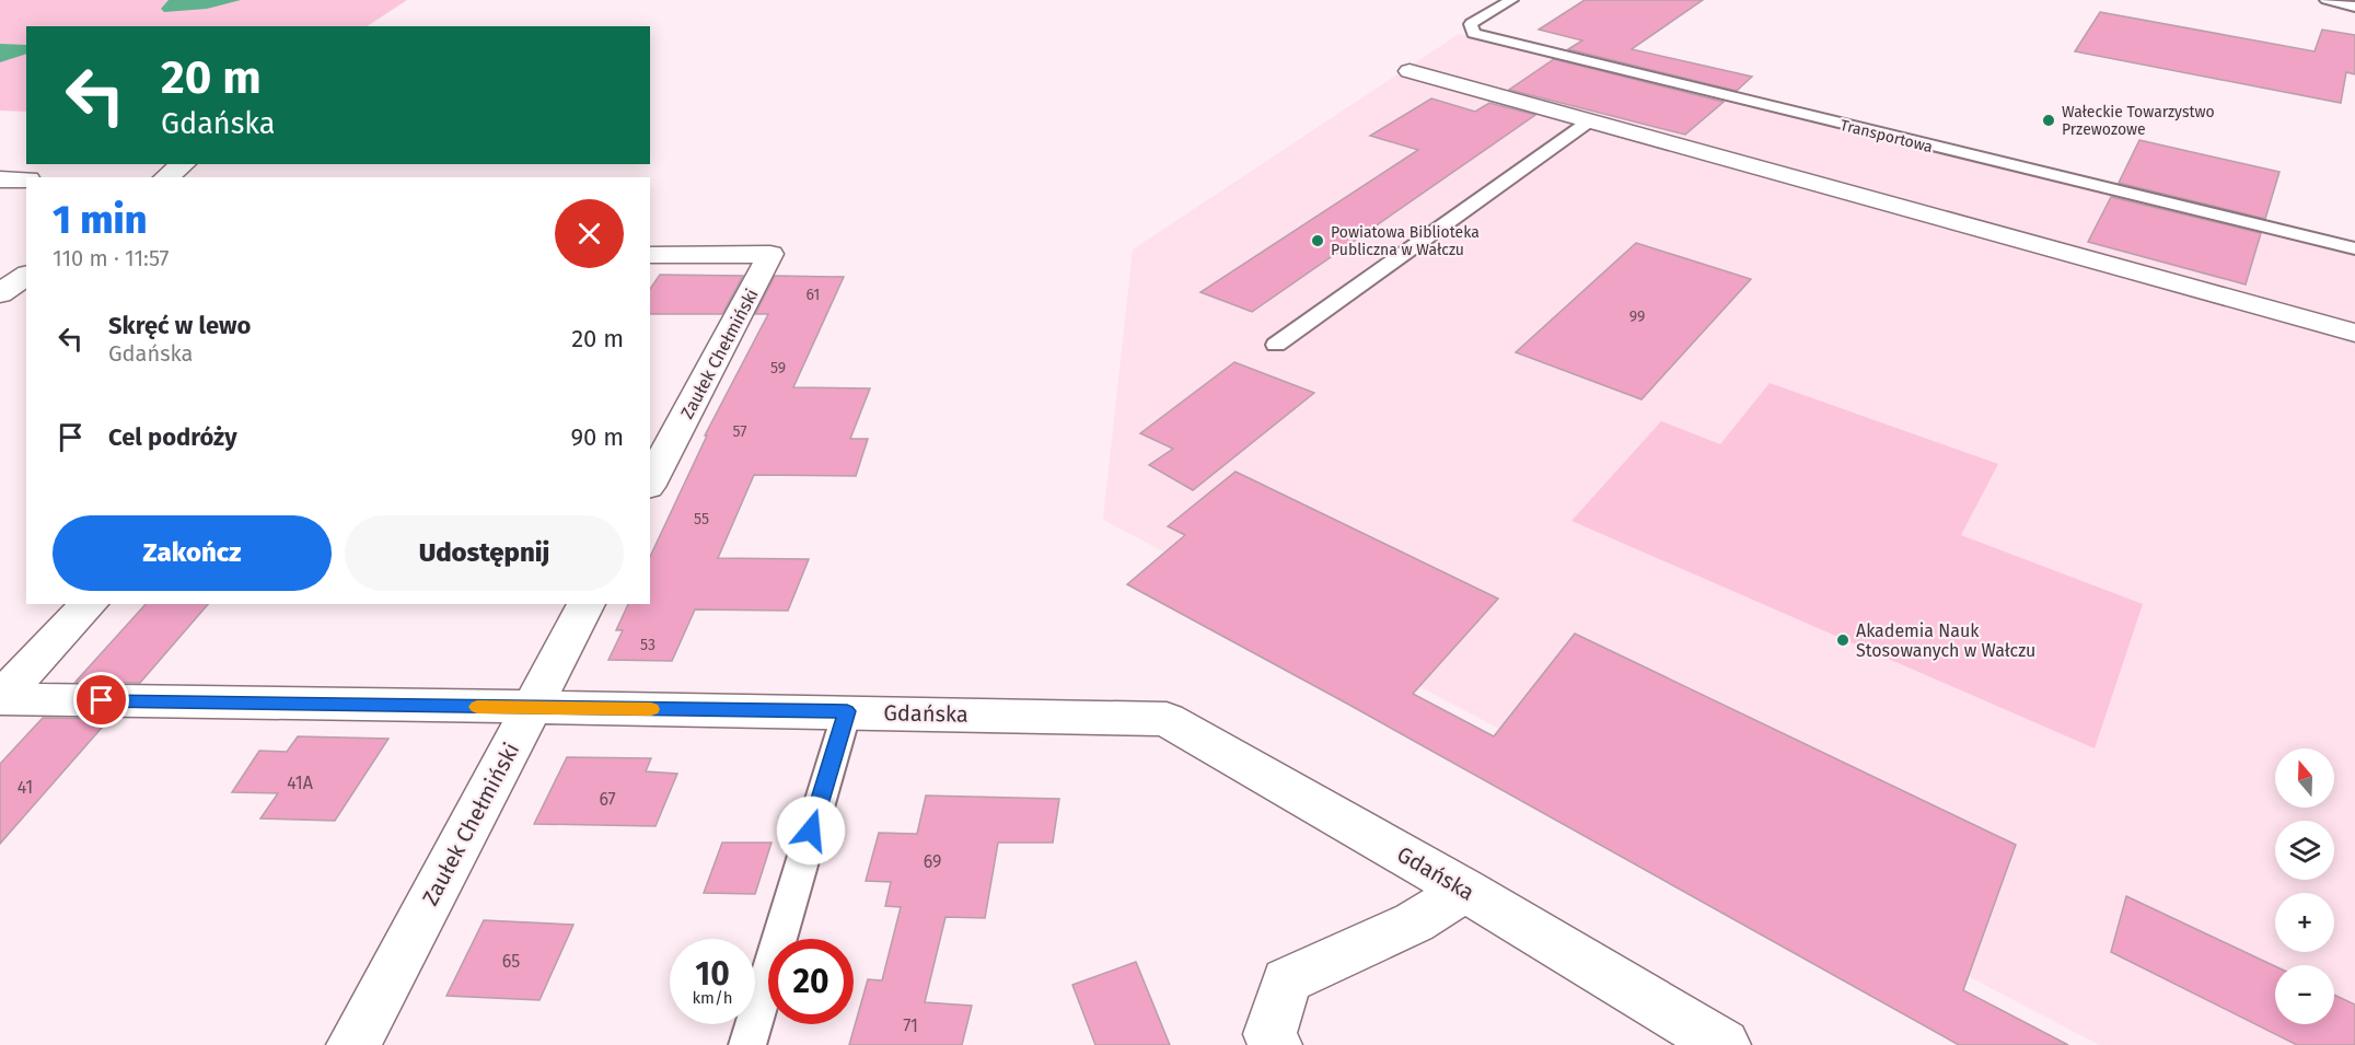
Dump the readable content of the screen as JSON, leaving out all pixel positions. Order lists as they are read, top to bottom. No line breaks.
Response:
{"streets":{"street":["Zaułek Chełmiński","Gdańska"],"lane":["Transportowa"]},"crossings":[["Zaułek Chełmiński","Gdańska"]],"places":["Wałeckie Towarzystwo Przewozowe","Powiatowa Biblioteka Publiczna w Wałczu","Akademia Nauk Stosowanych w Wałczu"],"house_numbers":["61","99","59","57","55","53","41A","41","67","69","65","71"],"north":"top","page":{"turn":["20 m","Gdańska"],"heading":["1 min","110 m · 11:57"],"list":[{"name":"Skręć w lewo","note":"Gdańska","value":"20 m"},{"name":"Cel podróży","value":"90 m"}],"buttons":["Zakończ","Udostępnij"],"map_buttons":["+","−"],"speed":"10 km/h","limit":"20"}}
